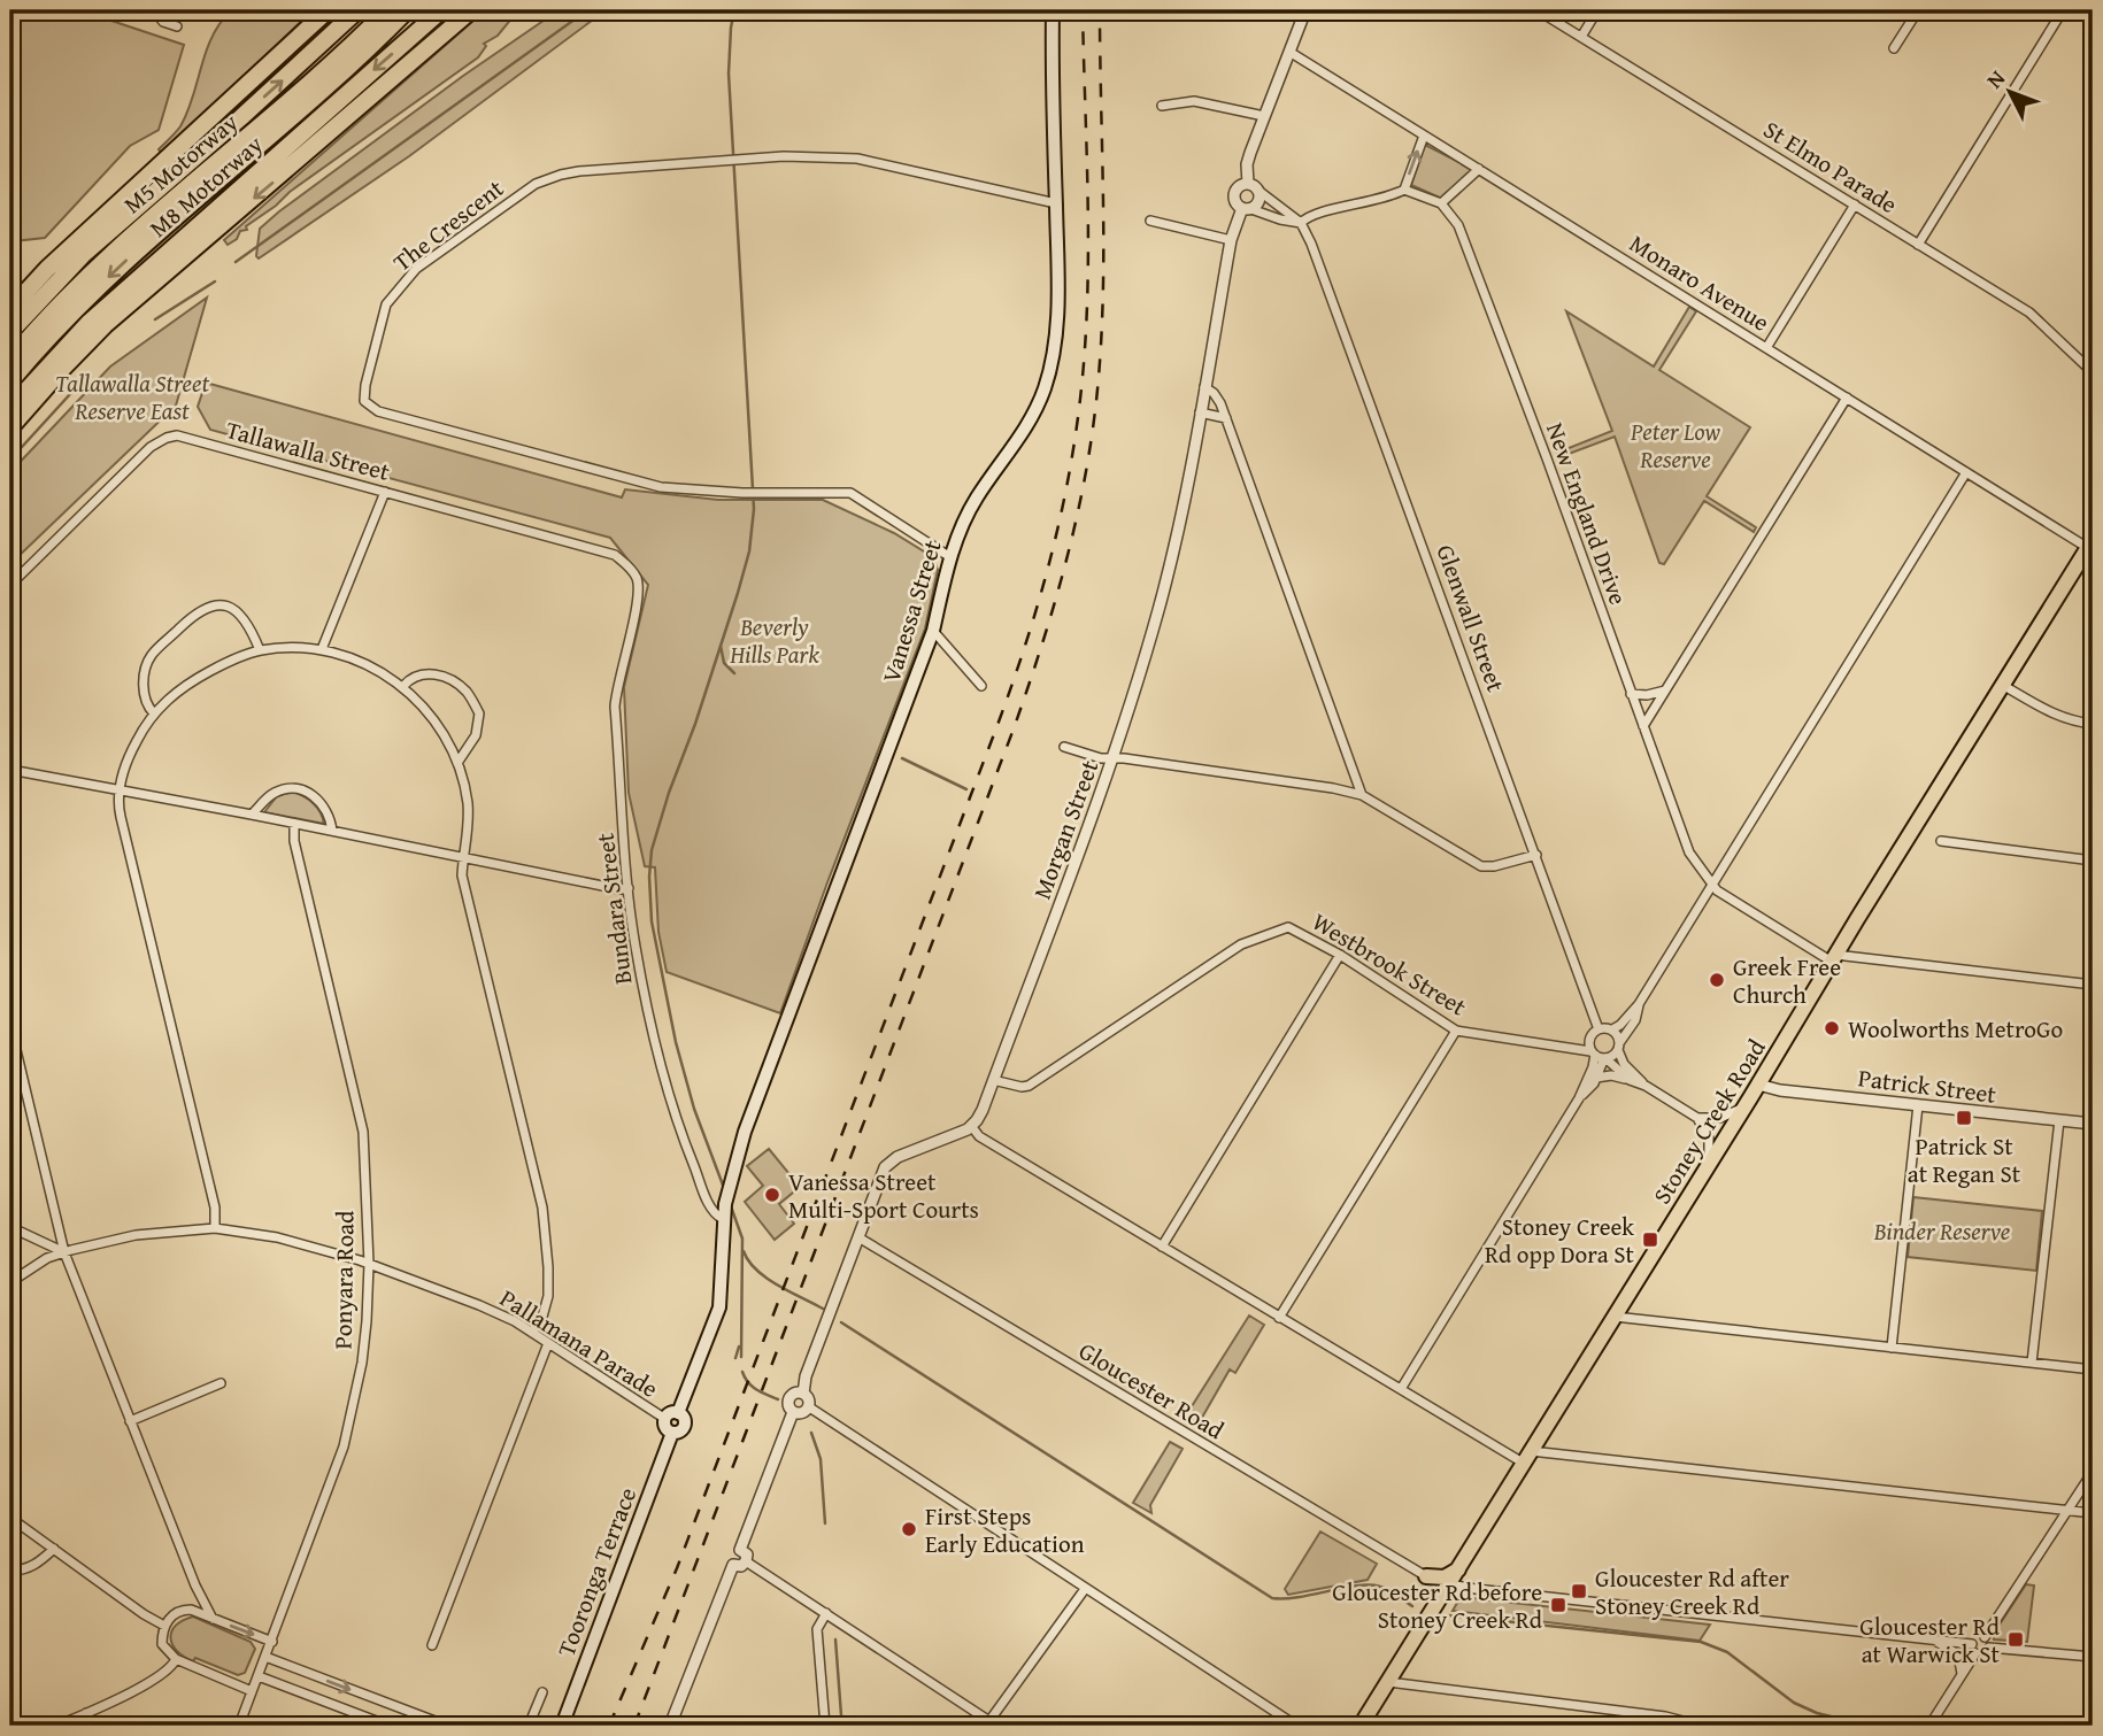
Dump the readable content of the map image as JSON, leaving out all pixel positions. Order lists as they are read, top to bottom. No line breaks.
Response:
{"streets":{"highway":["M5 Motorway","M8 Motorway"],"main road":["Vanessa Street","Stoney Creek Road","Tooronga Terrace"],"street":["St Elmo Parade","The Crescent","Monaro Avenue","Tallawalla Street","New England Drive","Glenwall Street","Morgan Street","Bundara Street","Westbrook Street","Patrick Street","Ponyara Road","Pallamana Parade","Gloucester Road"]},"crossings":[["The Crescent","Vanessa Street"],["Monaro Avenue","Stoney Creek Road"],["Tallawalla Street","Bundara Street"],["Vanessa Street","Bundara Street"],["Morgan Street","Westbrook Street"],["Patrick Street","Stoney Creek Road"],["Ponyara Road","Pallamana Parade"],["Pallamana Parade","Tooronga Terrace"]],"parks":["Tallawalla Street Reserve East","Peter Low Reserve","Beverly Hills Park","Binder Reserve"],"places":{"other":["Greek Free Church","Woolworths MetroGo","Vanessa Street Multi-Sport Courts","First Steps Early Education"],"transit":["Patrick St at Regan St","Stoney Creek Rd opp Dora St","Gloucester Rd after Stoney Creek Rd","Gloucester Rd before Stoney Creek Rd","Gloucester Rd at Warwick St"]},"north":"top left"}
